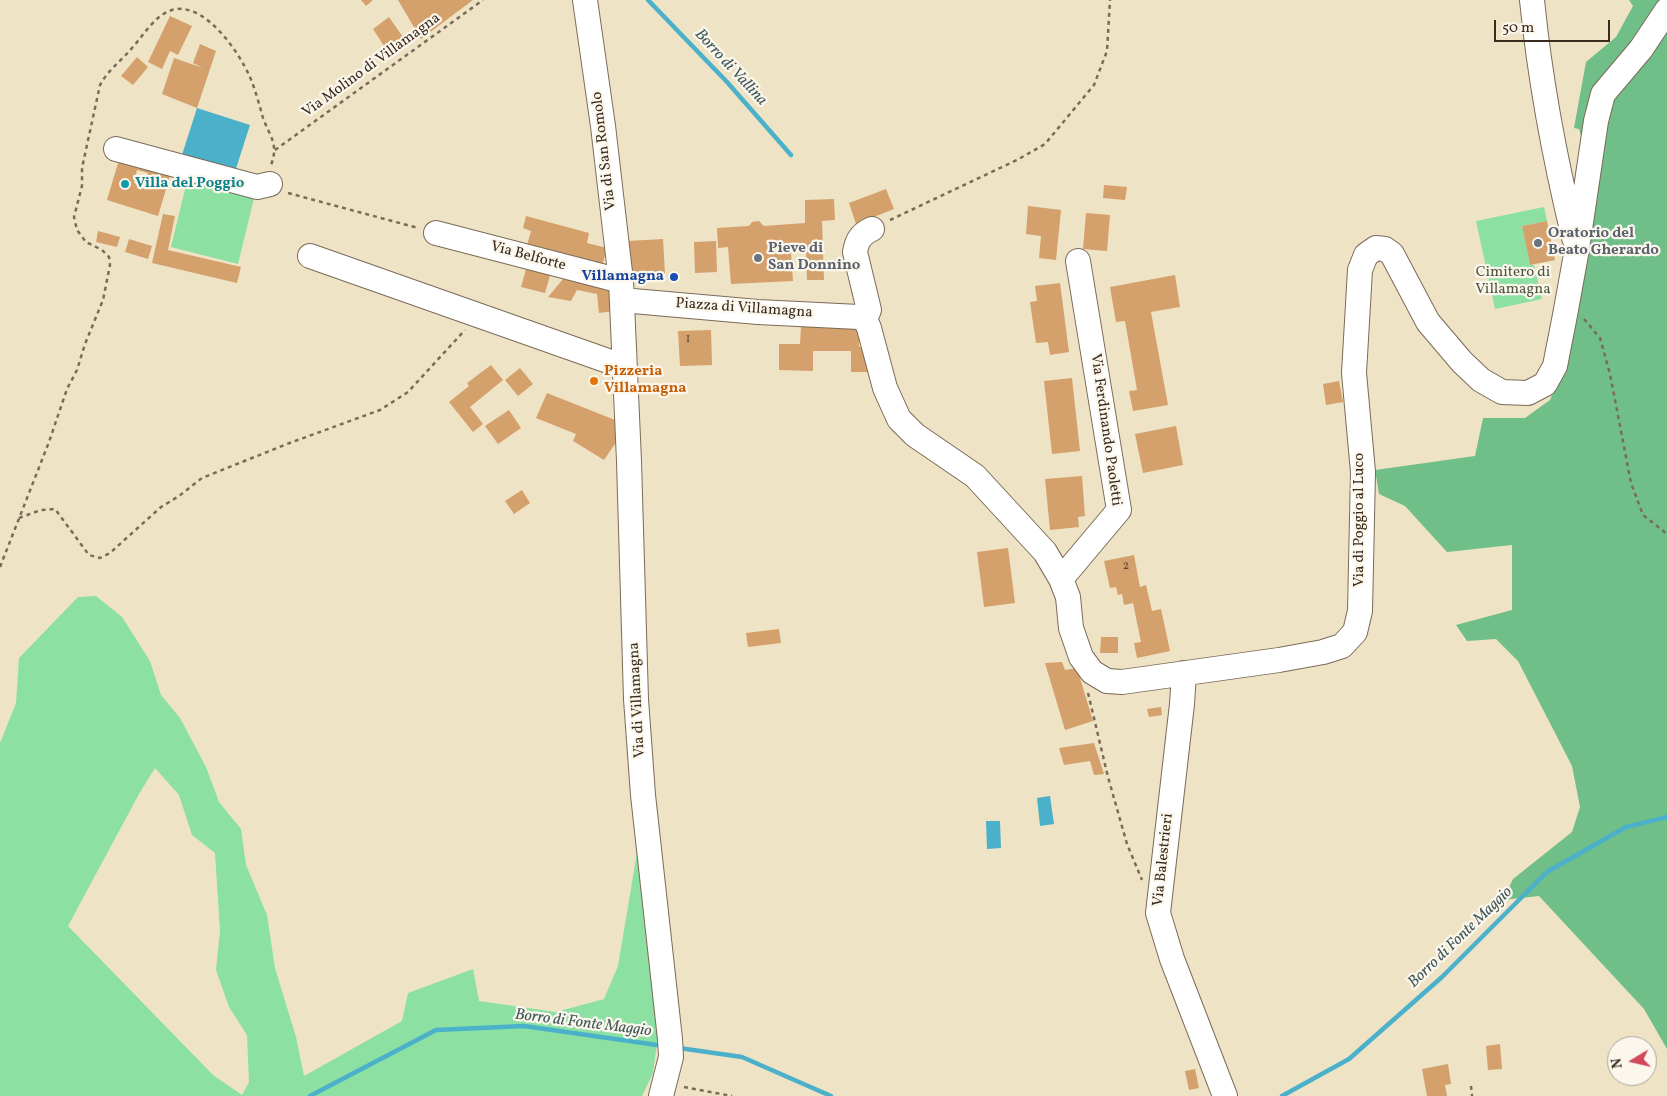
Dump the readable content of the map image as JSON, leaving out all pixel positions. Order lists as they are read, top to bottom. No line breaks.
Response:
{"streets":{"street":["Via di San Romolo","Via Belforte","Piazza di Villamagna","Via Ferdinando Paoletti","Via di Poggio al Luco","Via di Villamagna","Via Balestrieri"],"path":["Via Molino di Villamagna"]},"crossings":[["Via di San Romolo","Via Belforte"],["Via di San Romolo","Piazza di Villamagna"],["Via di San Romolo","Via di Villamagna"],["Via Belforte","Piazza di Villamagna"],["Via Belforte","Via di Villamagna"],["Piazza di Villamagna","Via di Poggio al Luco"],["Piazza di Villamagna","Via di Villamagna"],["Via Ferdinando Paoletti","Via di Poggio al Luco"],["Via di Poggio al Luco","Via Balestrieri"]],"water":["Borro di Vallina","Borro di Fonte Maggio"],"parks":["Cimitero di Villamagna"],"places":["Villa del Poggio","Oratorio del Beato Gherardo","Pieve di San Donnino","Villamagna","Pizzeria Villamagna"],"house_numbers":["1","2"],"scale_bar":"50 m","north":"left"}
